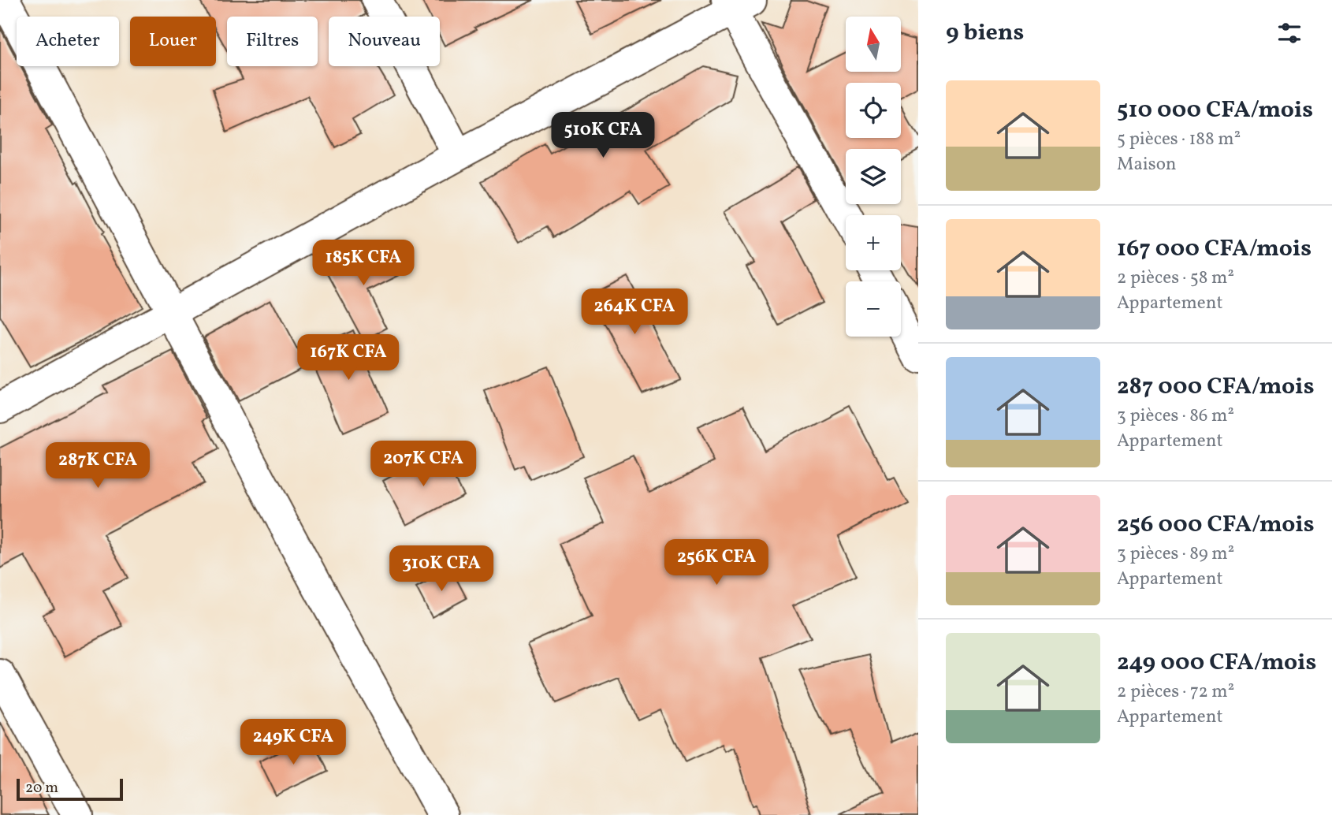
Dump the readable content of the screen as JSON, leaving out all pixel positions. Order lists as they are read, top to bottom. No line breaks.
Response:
{"scale_bar":"20 m","north":"top","page":{"heading":"9 biens","map_buttons":["+","−"],"chip":["Acheter","Louer","Filtres","Nouveau"],"list":[{"name":"510 000 CFA/mois","note":"5 pièces · 188 m² · Maison"},{"name":"167 000 CFA/mois","note":"2 pièces · 58 m² · Appartement"},{"name":"287 000 CFA/mois","note":"3 pièces · 86 m² · Appartement"},{"name":"256 000 CFA/mois","note":"3 pièces · 89 m² · Appartement"},{"name":"249 000 CFA/mois","note":"2 pièces · 72 m² · Appartement"}],"price":["510K CFA","185K CFA","264K CFA","167K CFA","207K CFA","287K CFA","256K CFA","310K CFA","249K CFA"],"scale":"20 m"}}
